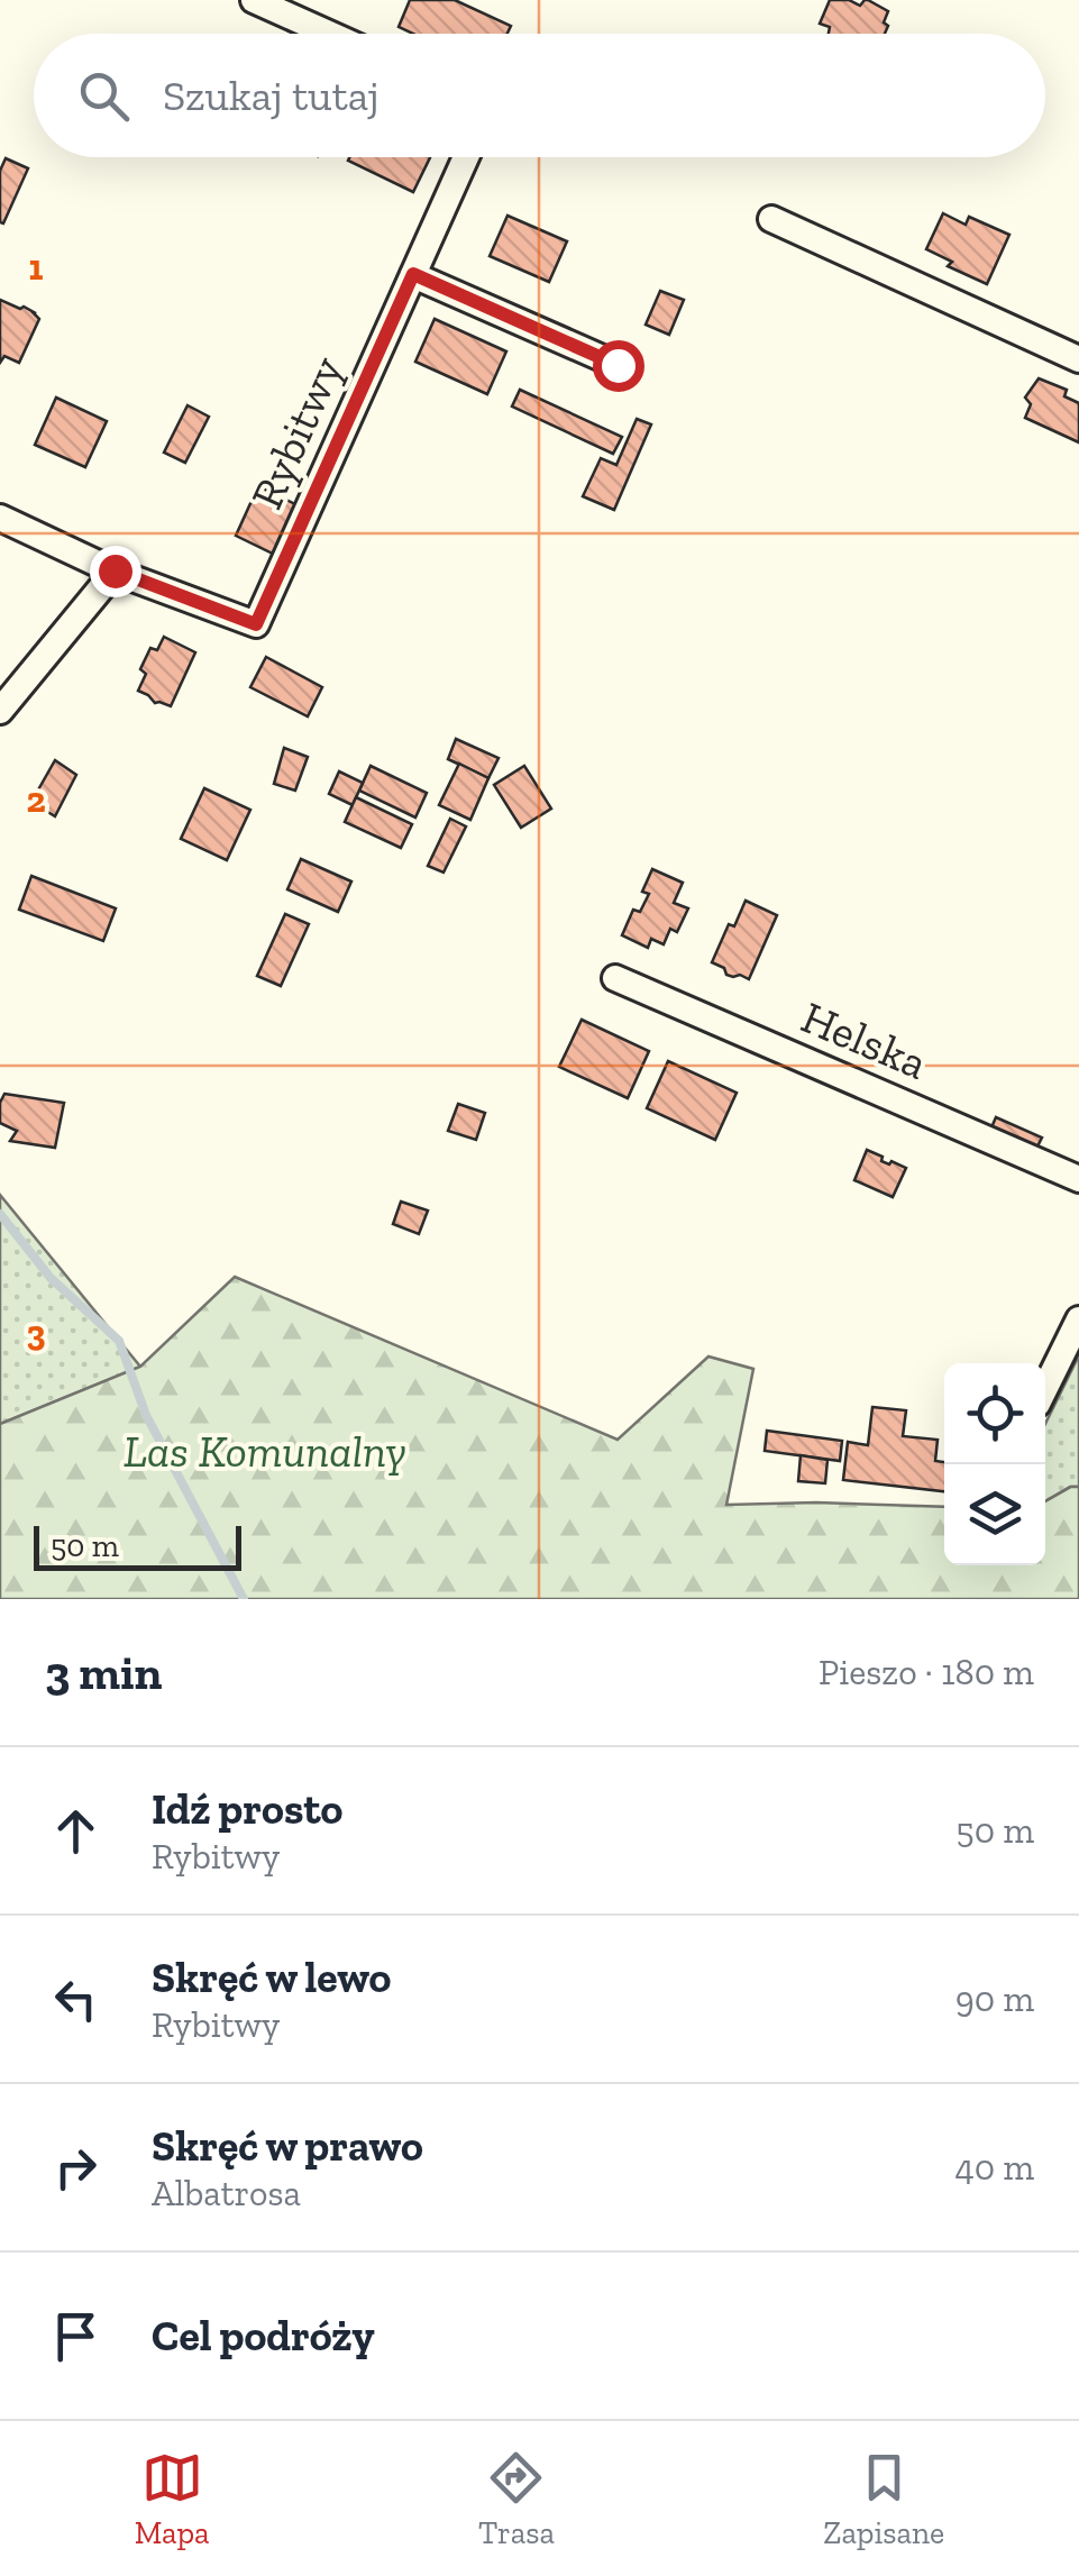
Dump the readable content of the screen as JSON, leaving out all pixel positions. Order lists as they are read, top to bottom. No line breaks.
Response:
{"streets":{"street":["Rybitwy","Helska"]},"parks":["Las Komunalny"],"scale_bar":"50 m","page":{"search":"Szukaj tutaj","scale":"50 m","heading":["3 min","Pieszo · 180 m"],"list":[["Idź prosto","Rybitwy","50 m"],["Skręć w lewo","Rybitwy","90 m"],["Skręć w prawo","Albatrosa","40 m"],"Cel podróży"],"nav":["Mapa","Trasa","Zapisane"]},"grid":{"rows":["1","2","3"]}}
